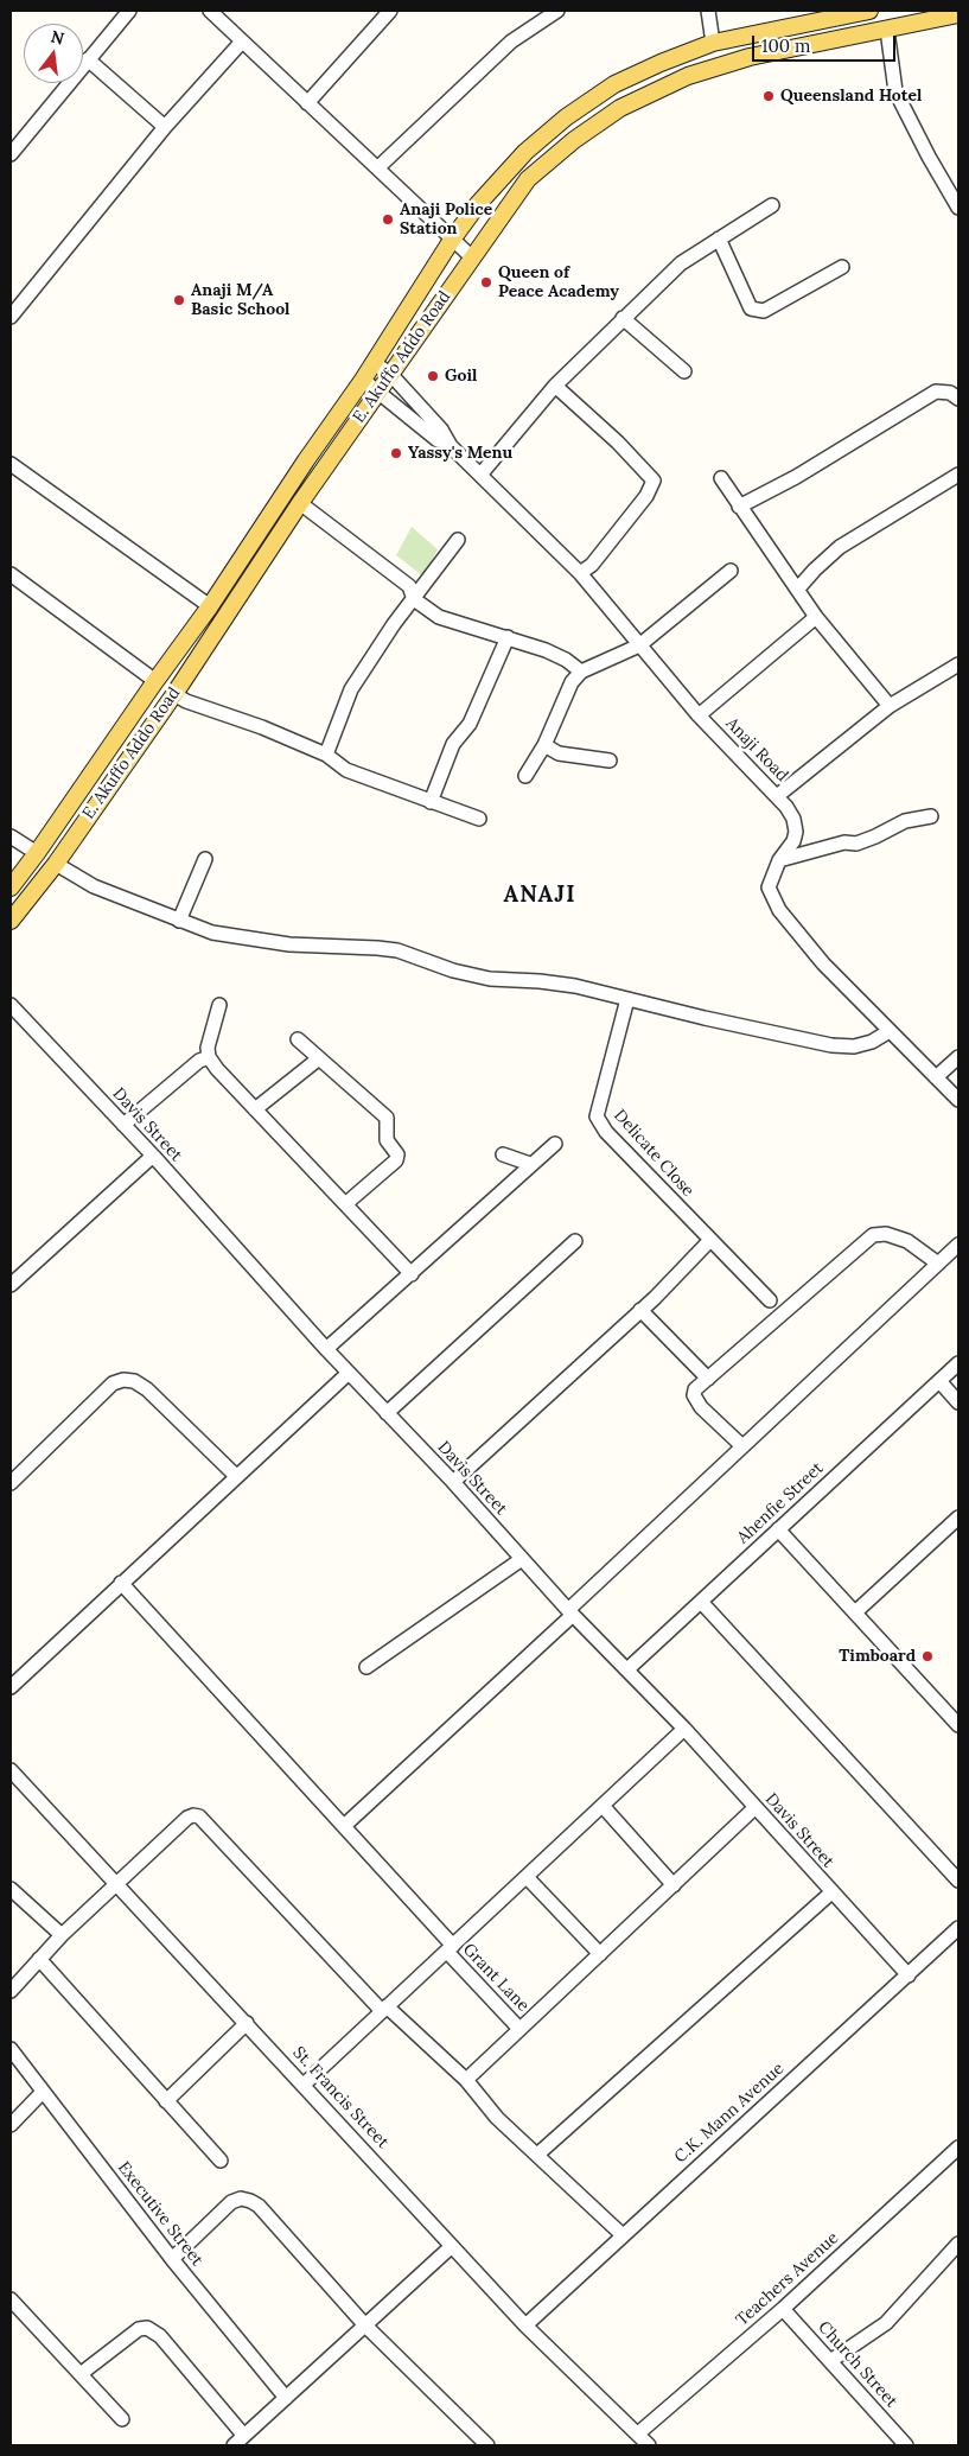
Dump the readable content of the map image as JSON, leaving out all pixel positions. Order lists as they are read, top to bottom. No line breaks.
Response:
{"streets":{"main road":["E. Akuffo Addo Road"],"street":["Anaji Road","Davis Street","Delicate Close","Ahenfie Street","Grant Lane","St. Francis Street","C.K. Mann Avenue","Executive Street","Teachers Avenue","Church Street"]},"crossings":[["E. Akuffo Addo Road","Anaji Road"],["Davis Street","Ahenfie Street"],["Davis Street","C.K. Mann Avenue"],["St. Francis Street","C.K. Mann Avenue"],["St. Francis Street","Teachers Avenue"],["Teachers Avenue","Church Street"]],"districts":["ANAJI"],"places":["Queensland Hotel","Anaji Police Station","Queen of Peace Academy","Anaji M/A Basic School","Goil","Yassy's Menu","Timboard"],"scale_bar":"100 m","north":"top"}
